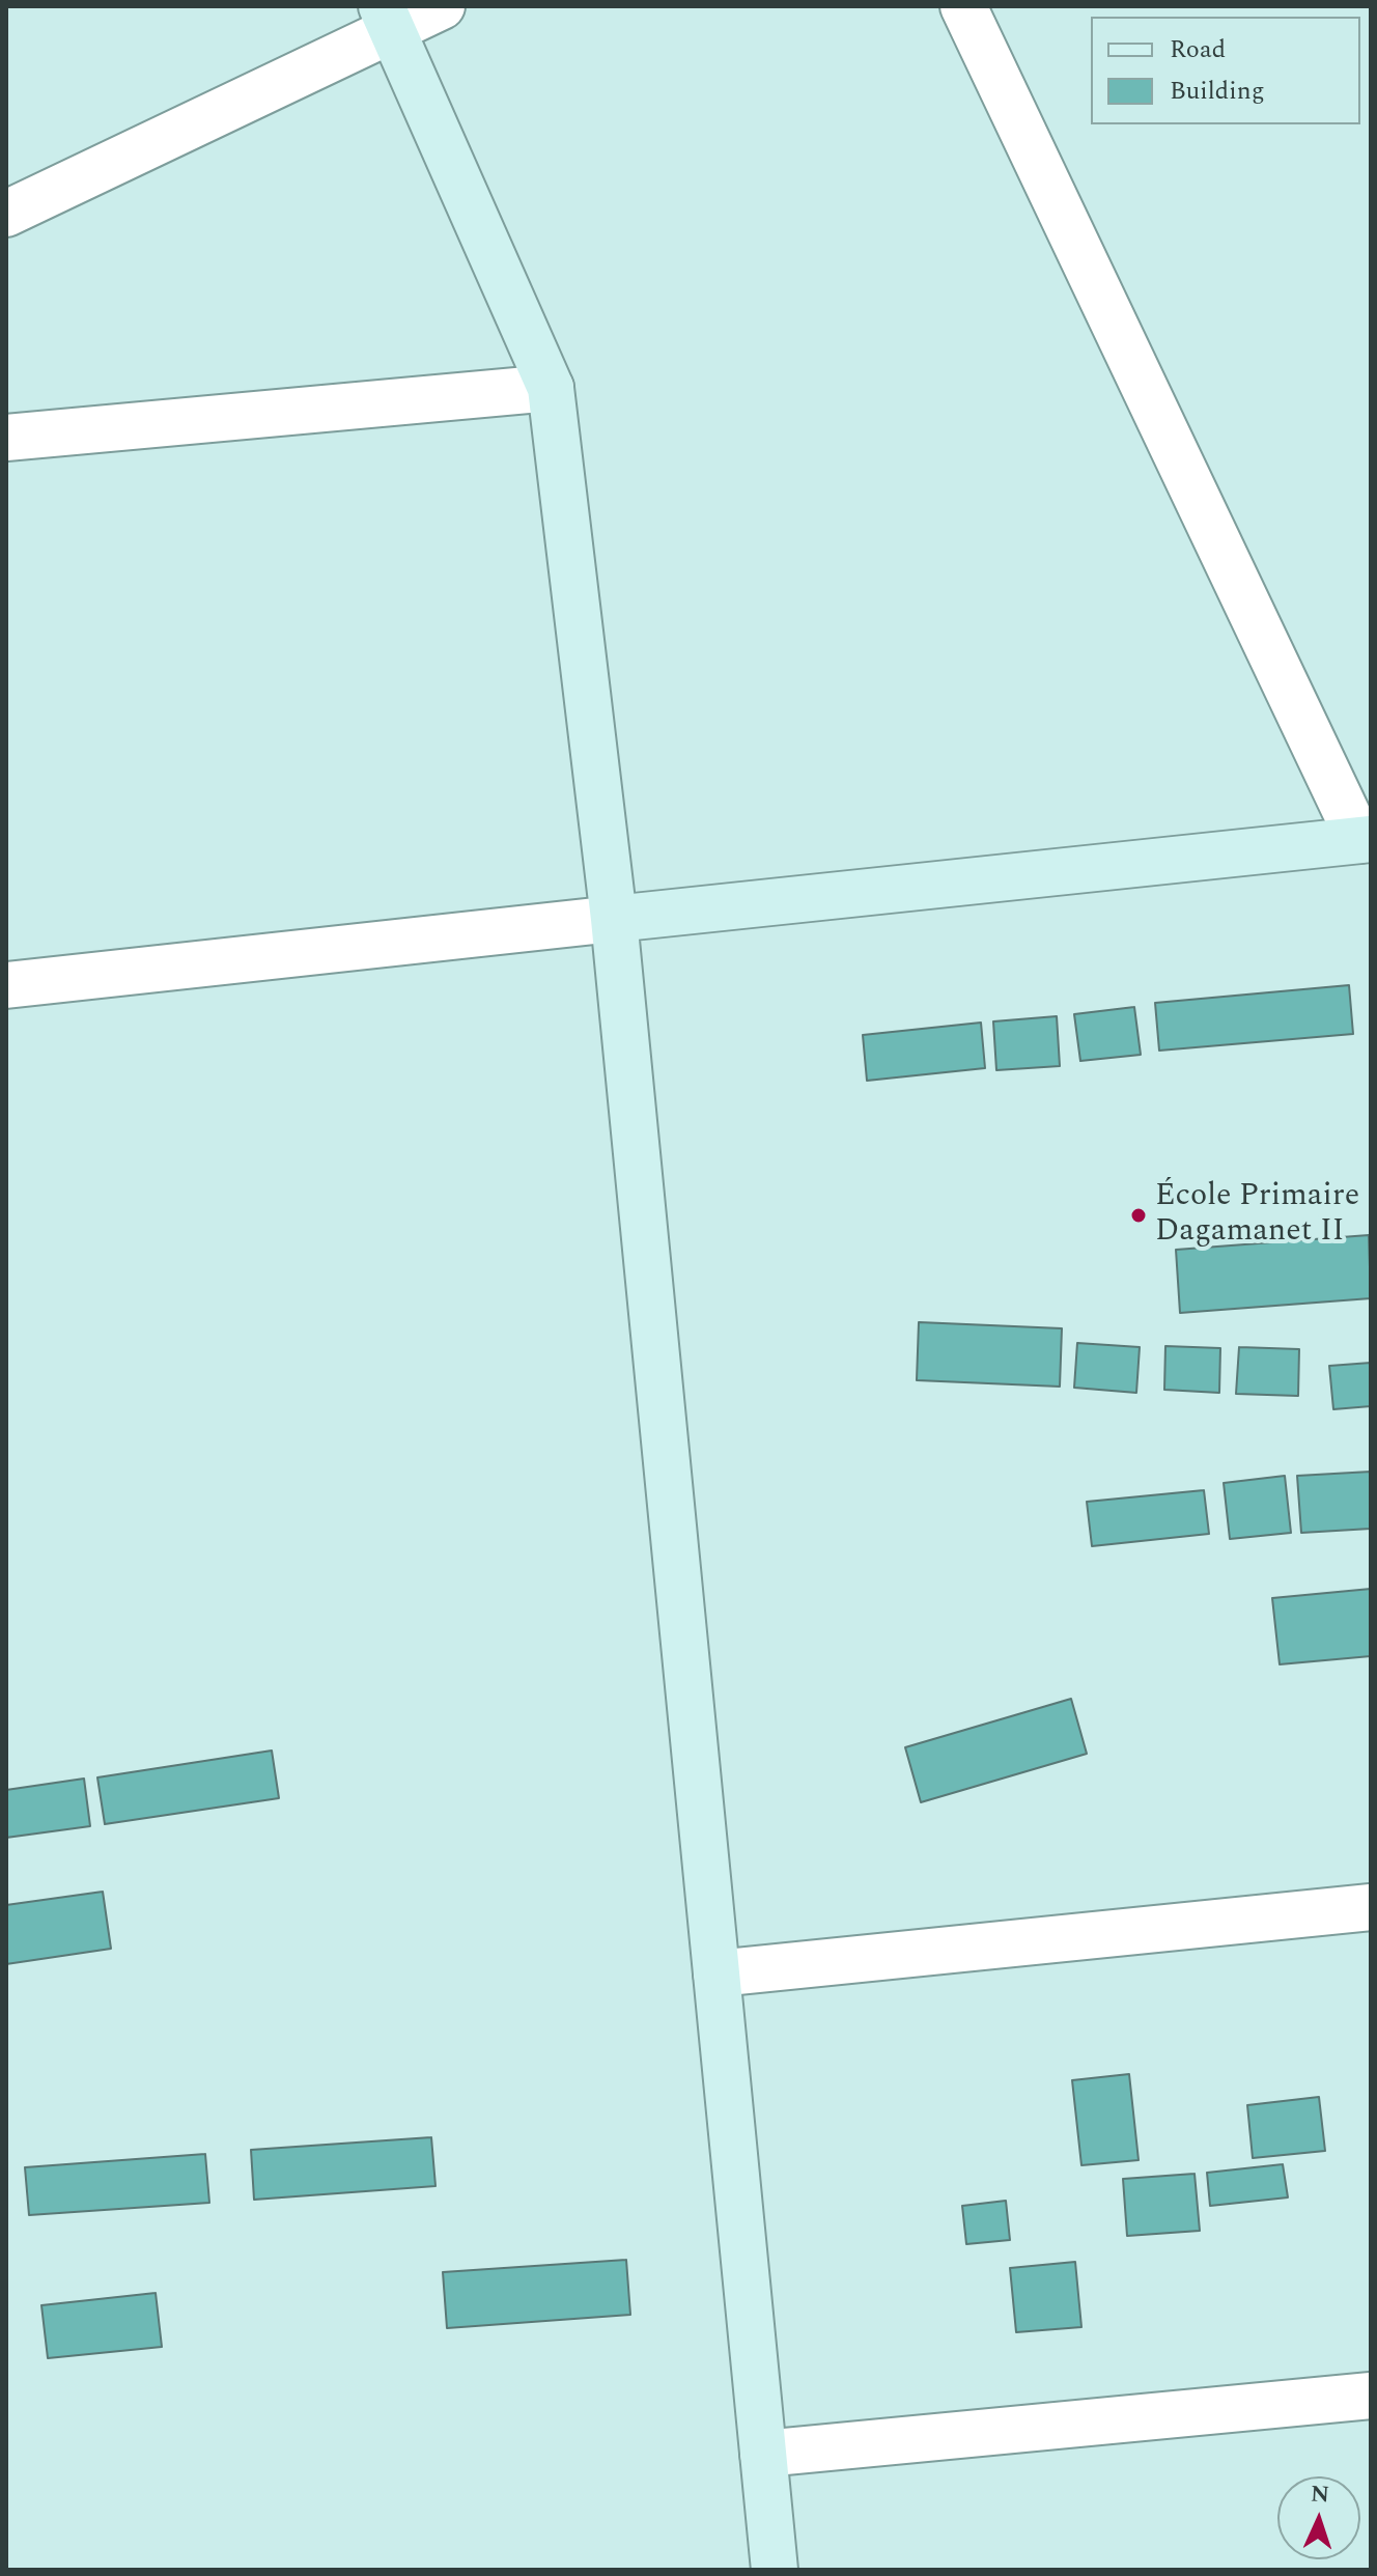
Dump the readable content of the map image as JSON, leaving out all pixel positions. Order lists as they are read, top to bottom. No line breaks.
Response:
{"places":["École Primaire Dagamanet II"],"legend":["Road","Building"],"north":"top"}
